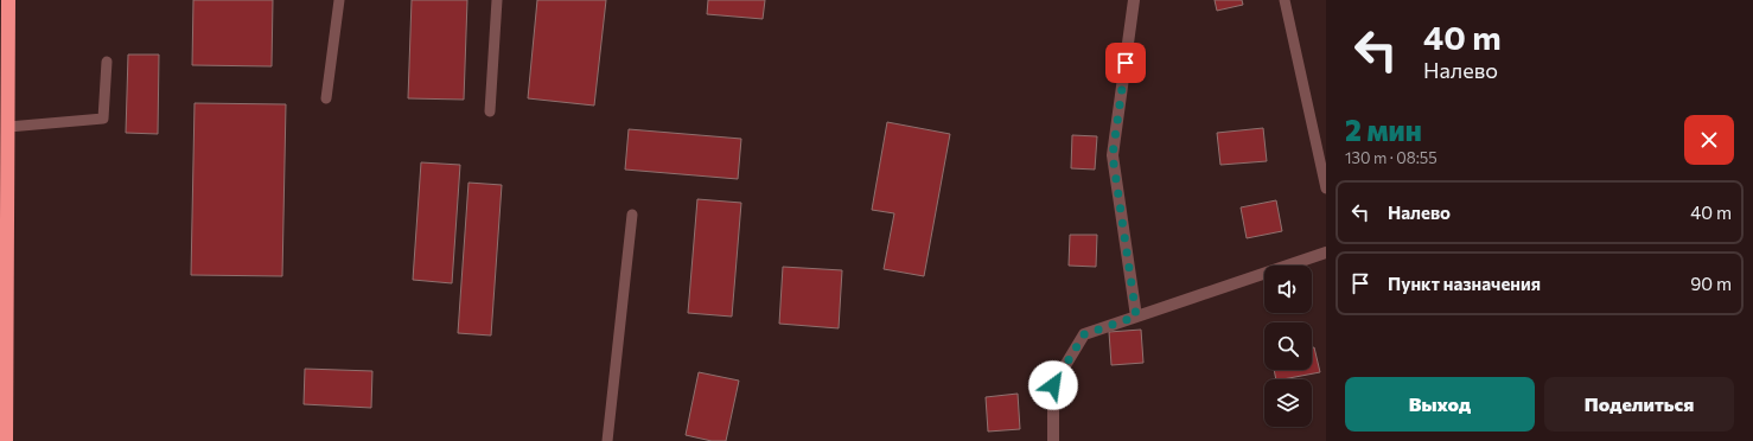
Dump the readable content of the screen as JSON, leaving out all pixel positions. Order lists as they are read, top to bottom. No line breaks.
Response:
{"page":{"turn":["40 m","Налево"],"heading":["2 мин","130 m · 08:55"],"list":[{"name":"Налево","value":"40 m"},{"name":"Пункт назначения","value":"90 m"}],"buttons":["Выход","Поделиться"]}}
